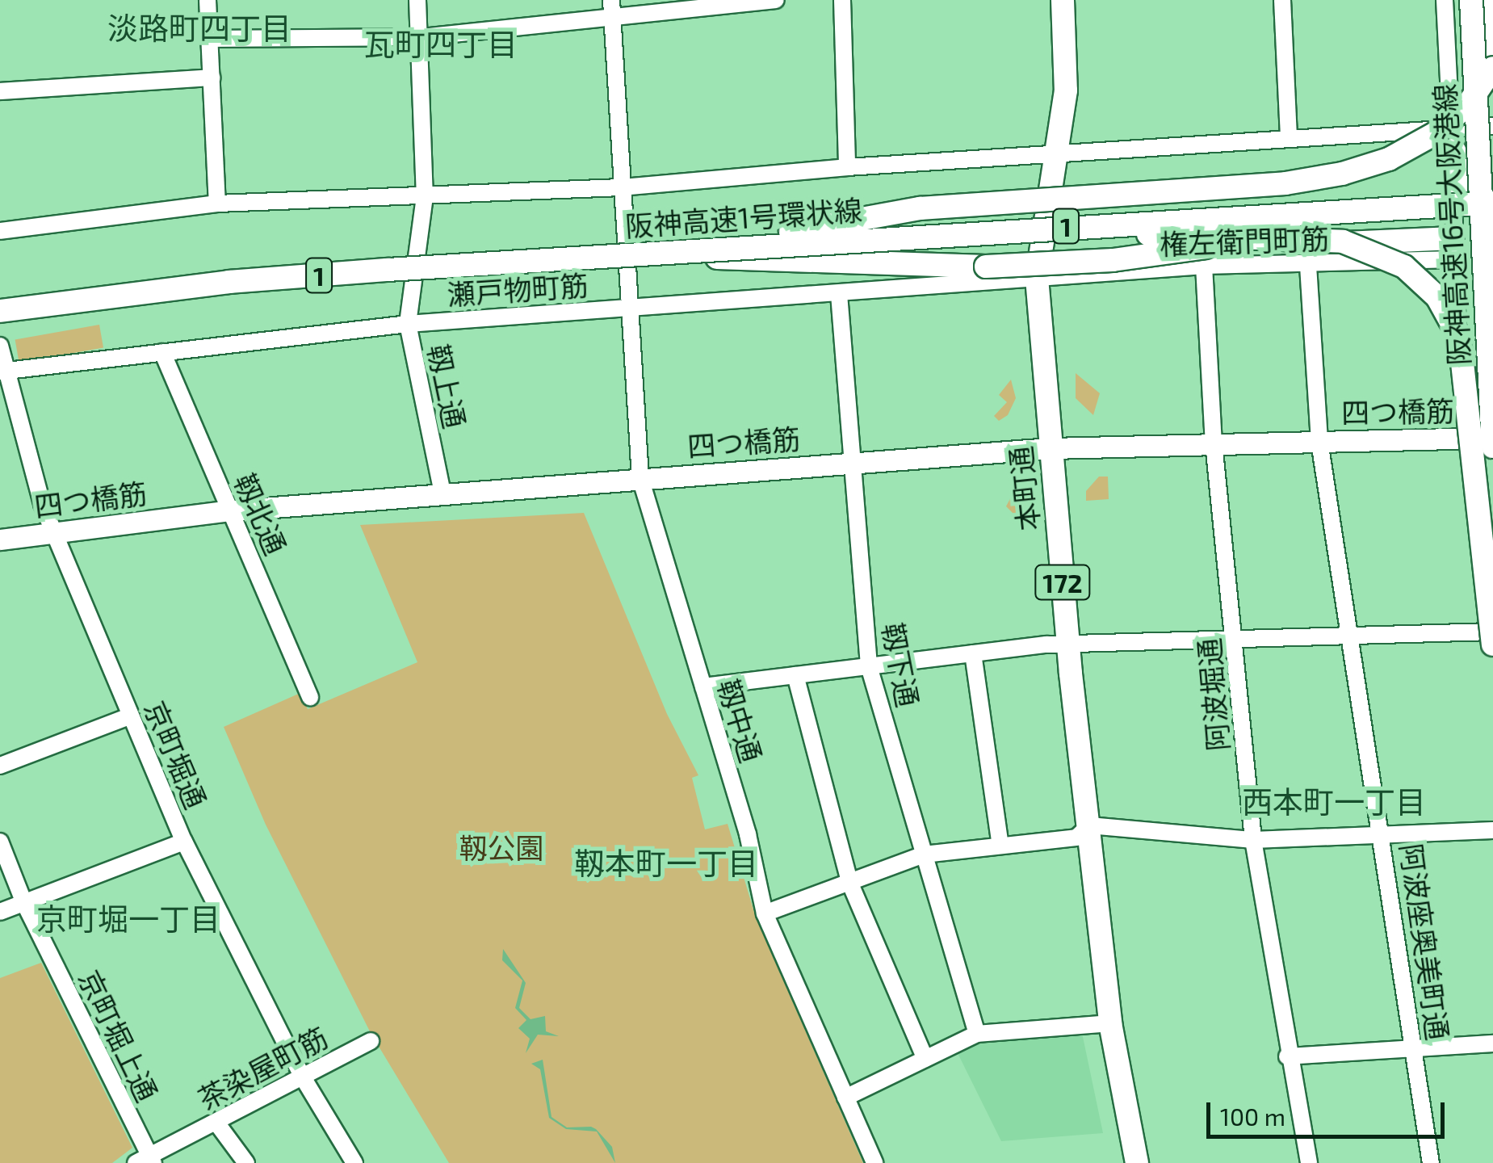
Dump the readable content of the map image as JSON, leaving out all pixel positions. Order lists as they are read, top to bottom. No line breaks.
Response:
{"streets":{"highway":["阪神高速1号環状線","阪神高速16号大阪港線","1","本町通","172"],"main road":["四つ橋筋"],"street":["権左衛門町筋","瀬戸物町筋","靱上通","靱北通","靱下通","阿波堀通","靱中通","京町堀通","阿波座奥美町通","京町堀上通","茶染屋町筋"]},"crossings":[["阪神高速1号環状線","1"],["権左衛門町筋","瀬戸物町筋"],["権左衛門町筋","本町通"],["権左衛門町筋","阿波堀通"],["権左衛門町筋","阿波座奥美町通"],["瀬戸物町筋","靱上通"],["瀬戸物町筋","本町通"],["瀬戸物町筋","靱北通"],["瀬戸物町筋","靱下通"],["瀬戸物町筋","靱中通"],["瀬戸物町筋","京町堀通"],["靱上通","四つ橋筋"],["四つ橋筋","本町通"],["四つ橋筋","靱北通"],["四つ橋筋","靱下通"],["四つ橋筋","阿波堀通"],["四つ橋筋","靱中通"],["四つ橋筋","京町堀通"],["四つ橋筋","阿波座奥美町通"],["京町堀通","茶染屋町筋"],["京町堀上通","茶染屋町筋"]],"districts":["淡路町四丁目","瓦町四丁目","西本町一丁目","靱本町一丁目","京町堀一丁目"],"parks":["靱公園"],"scale_bar":"100 m"}
